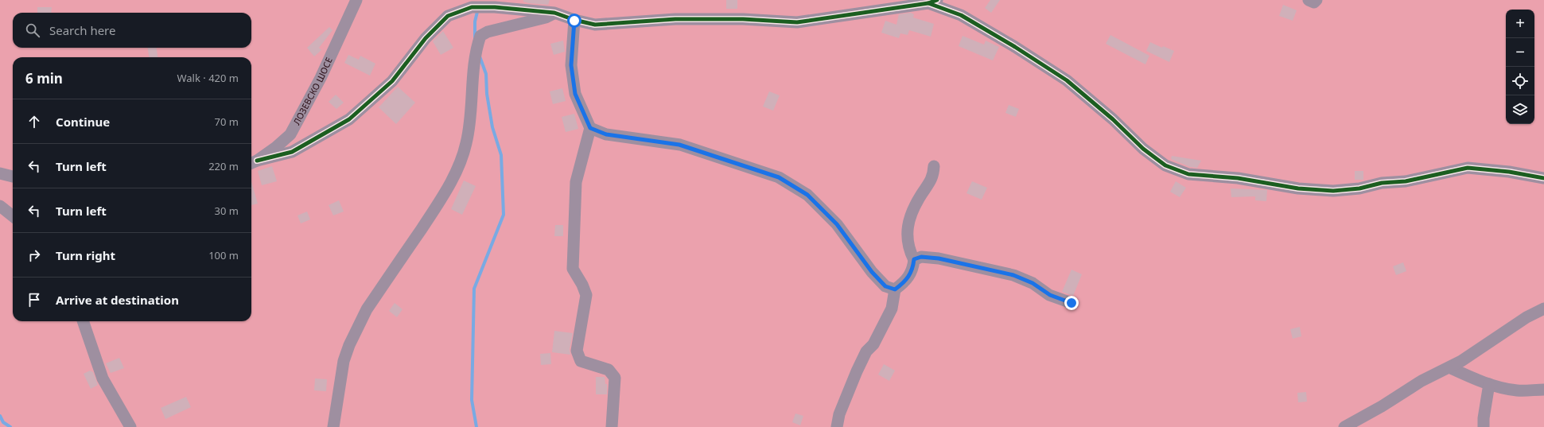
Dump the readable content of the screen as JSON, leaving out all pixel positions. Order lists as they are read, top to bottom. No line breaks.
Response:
{"streets":{"street":["ЛОЗЕВСКО ШОСЕ"]},"page":{"map_buttons":["+","−"],"search":"Search here","heading":["6 min","Walk · 420 m"],"list":[["Continue","70 m"],["Turn left","220 m"],["Turn left","30 m"],["Turn right","100 m"],"Arrive at destination"]}}
